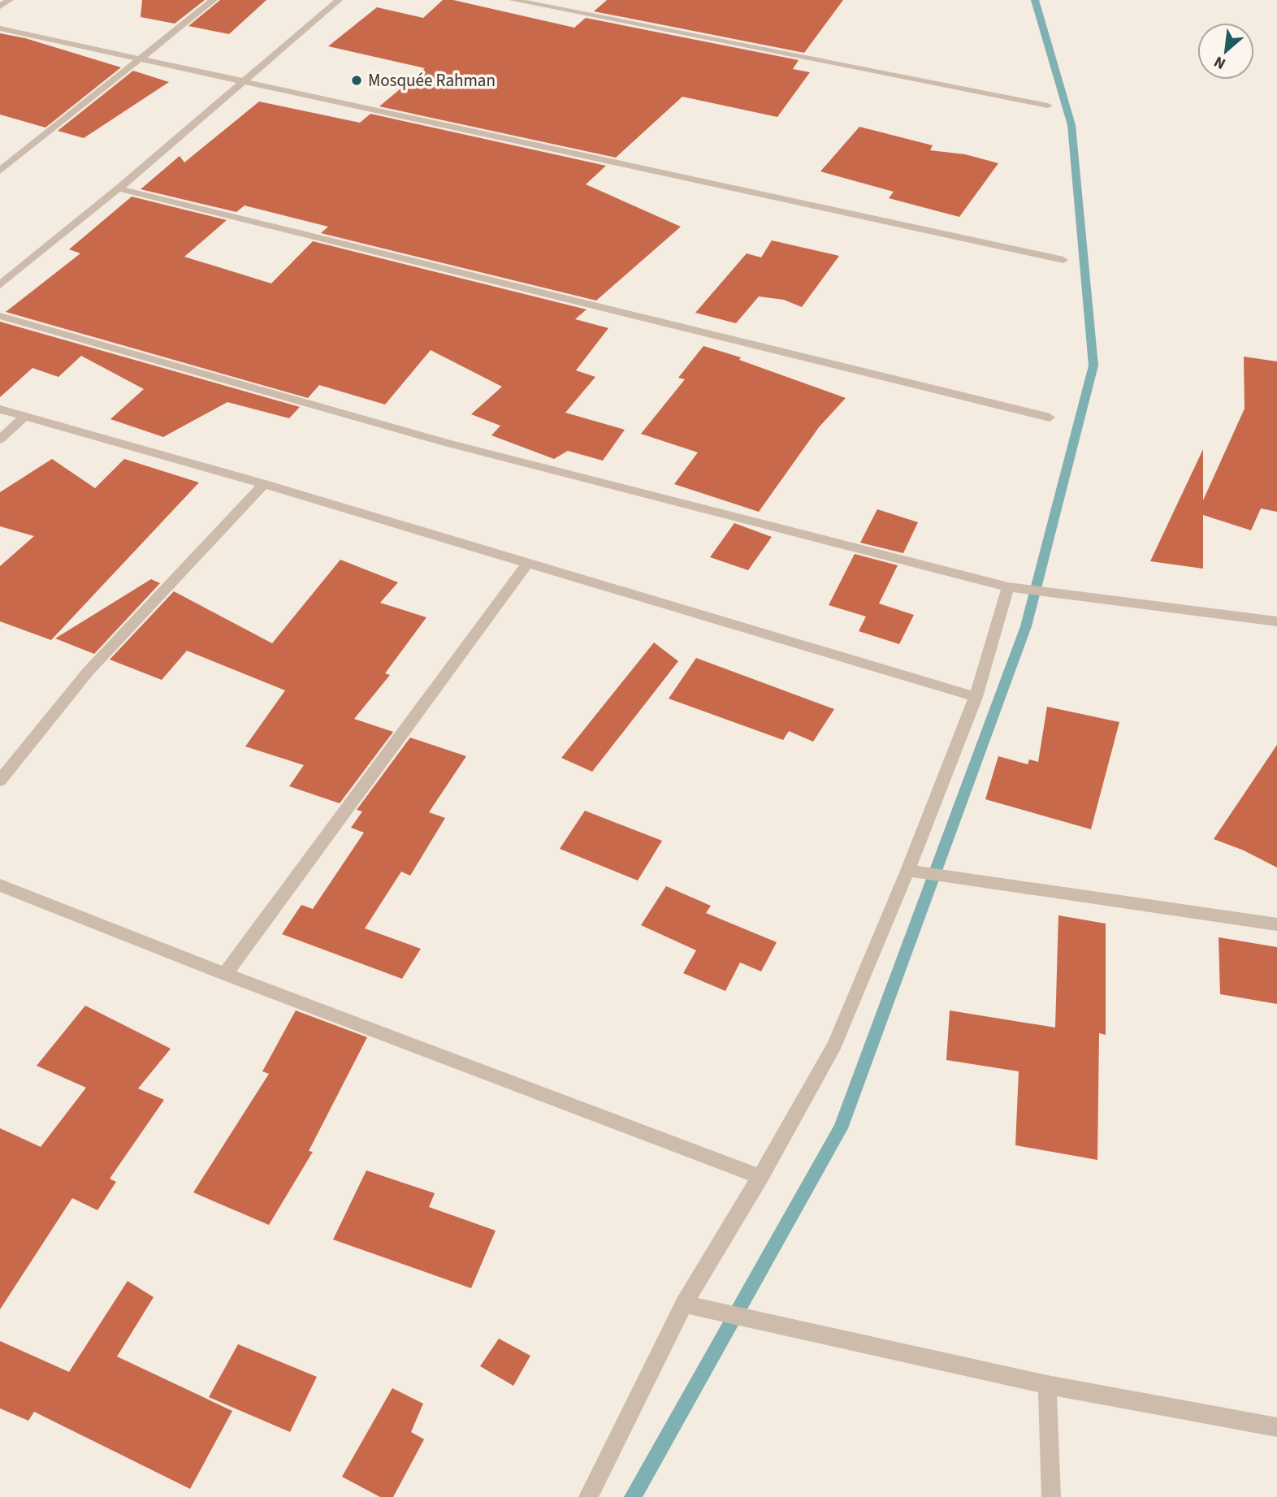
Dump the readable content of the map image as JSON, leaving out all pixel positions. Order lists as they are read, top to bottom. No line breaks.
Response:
{"places":["Mosquée Rahman"],"north":"bottom left"}
